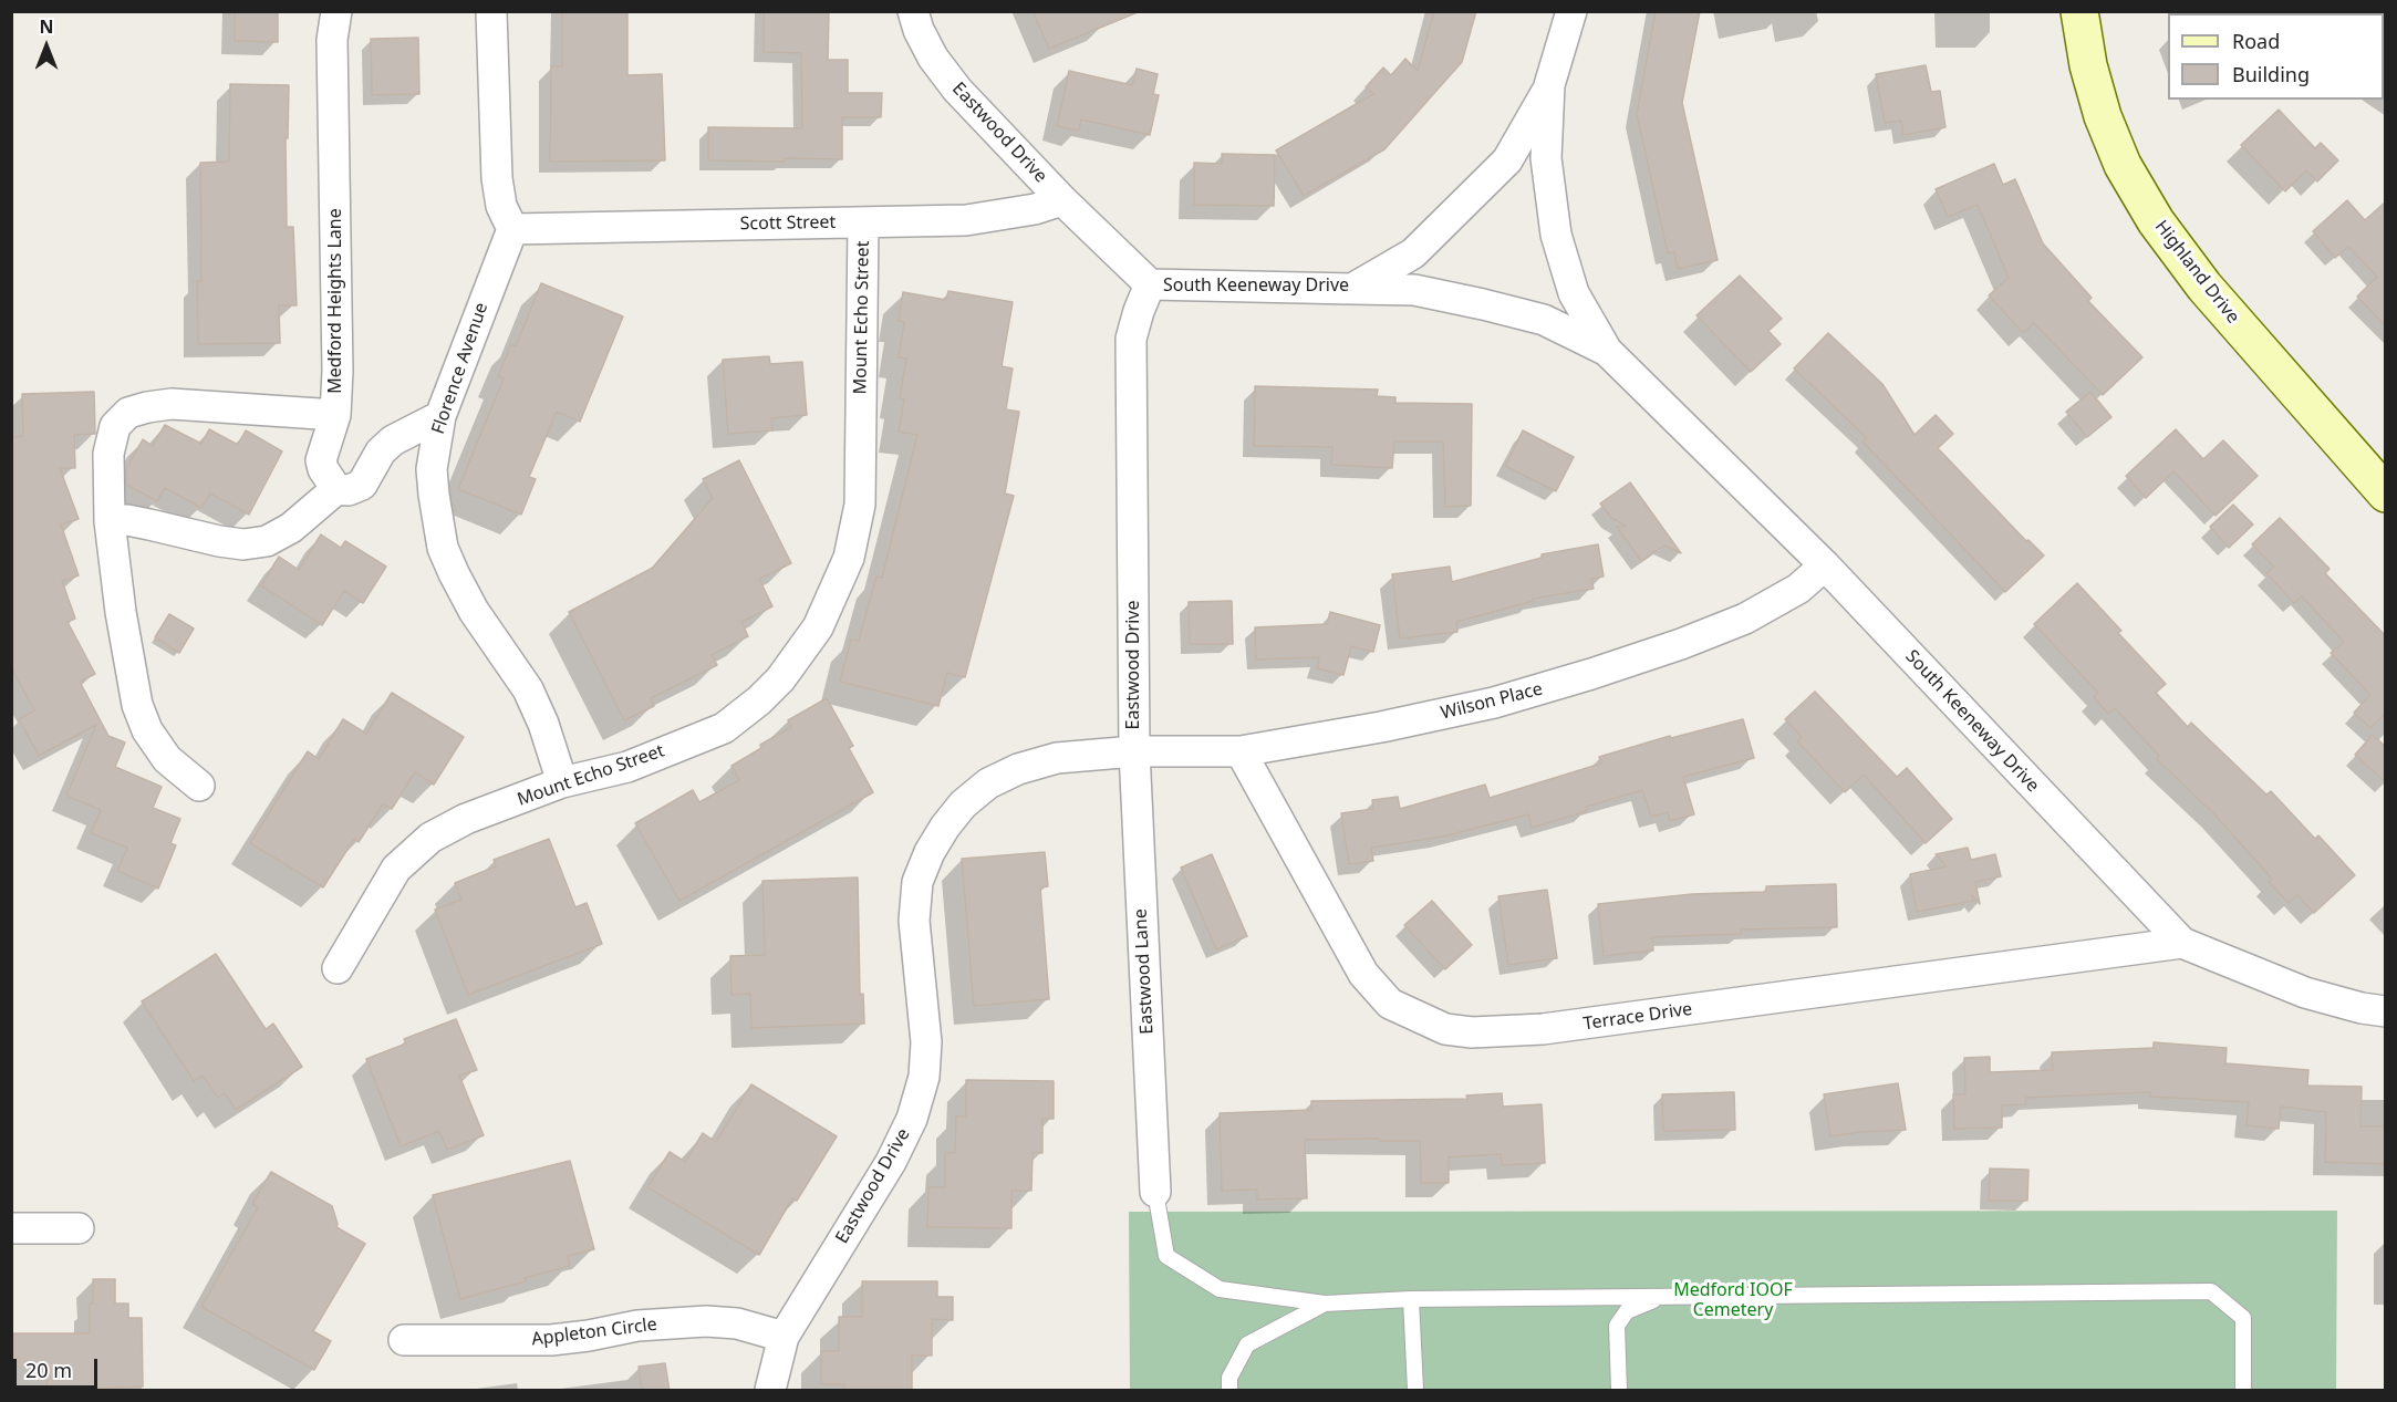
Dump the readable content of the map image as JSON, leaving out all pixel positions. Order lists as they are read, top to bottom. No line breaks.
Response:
{"streets":{"main road":["Highland Drive"],"street":["Eastwood Drive","Scott Street","South Keeneway Drive","Medford Heights Lane","Mount Echo Street","Florence Avenue","Wilson Place","Eastwood Lane","Terrace Drive","Appleton Circle"]},"crossings":[["Eastwood Drive","Scott Street"],["Eastwood Drive","South Keeneway Drive"],["Eastwood Drive","Wilson Place"],["Eastwood Drive","Eastwood Lane"],["Eastwood Drive","Appleton Circle"],["Scott Street","Mount Echo Street"],["Scott Street","Florence Avenue"],["South Keeneway Drive","Wilson Place"],["South Keeneway Drive","Terrace Drive"],["Mount Echo Street","Florence Avenue"],["Wilson Place","Eastwood Lane"],["Wilson Place","Terrace Drive"]],"parks":["Medford IOOF Cemetery"],"legend":["Road","Building"],"scale_bar":"20 m","north":"top"}
